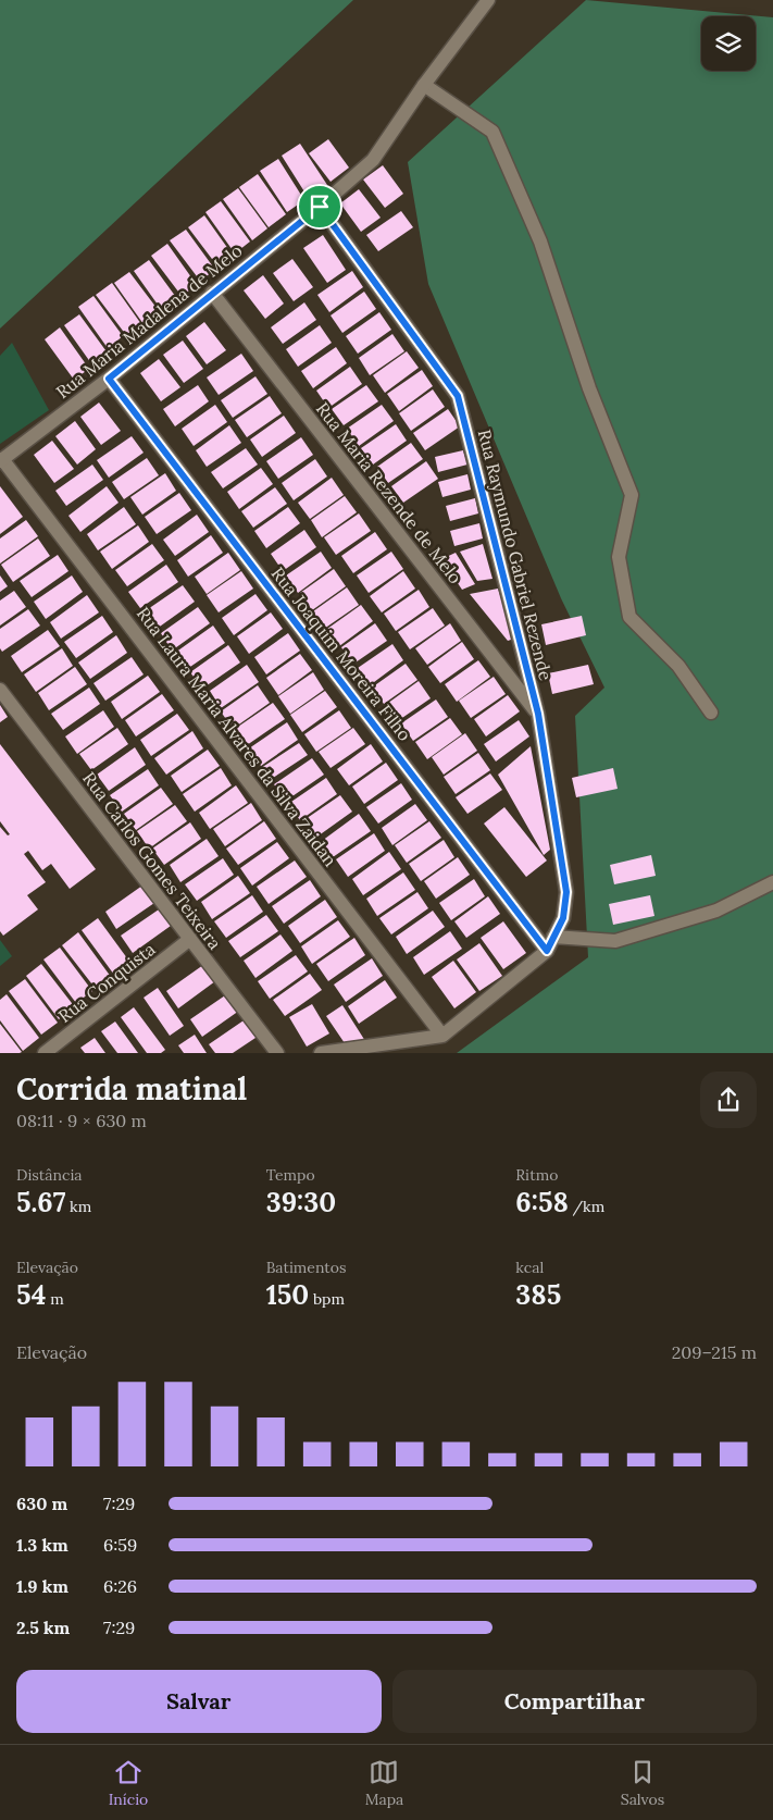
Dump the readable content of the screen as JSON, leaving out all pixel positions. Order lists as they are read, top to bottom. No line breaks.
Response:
{"streets":{"street":["Rua Maria Madalena de Melo","Rua Maria Rezende de Melo","Rua Raymundo Gabriel Rezende","Rua Joaquim Moreira Filho","Rua Laura Maria Alvares da Silva Zaidan","Rua Carlos Gomes Teixeira","Rua Conquista"]},"crossings":[["Rua Maria Madalena de Melo","Rua Maria Rezende de Melo"],["Rua Maria Madalena de Melo","Rua Raymundo Gabriel Rezende"],["Rua Maria Madalena de Melo","Rua Joaquim Moreira Filho"],["Rua Maria Madalena de Melo","Rua Laura Maria Alvares da Silva Zaidan"],["Rua Maria Rezende de Melo","Rua Raymundo Gabriel Rezende"],["Rua Raymundo Gabriel Rezende","Rua Joaquim Moreira Filho"],["Rua Carlos Gomes Teixeira","Rua Conquista"]],"page":{"heading":["Corrida matinal","08:11 · 9 × 630 m"],"stats":[["Distância","5.67 km"],["Tempo","39:30"],["Ritmo","6:58 /km"],["Elevação","54 m"],["Batimentos","150 bpm"],["kcal","385"]],"chart":["Elevação","209–215 m"],"list":[{"name":"630 m","note":"7:29"},{"name":"1.3 km","note":"6:59"},{"name":"1.9 km","note":"6:26"},{"name":"2.5 km","note":"7:29"}],"buttons":["Salvar","Compartilhar"],"tabs":["Início","Mapa","Salvos"]}}
